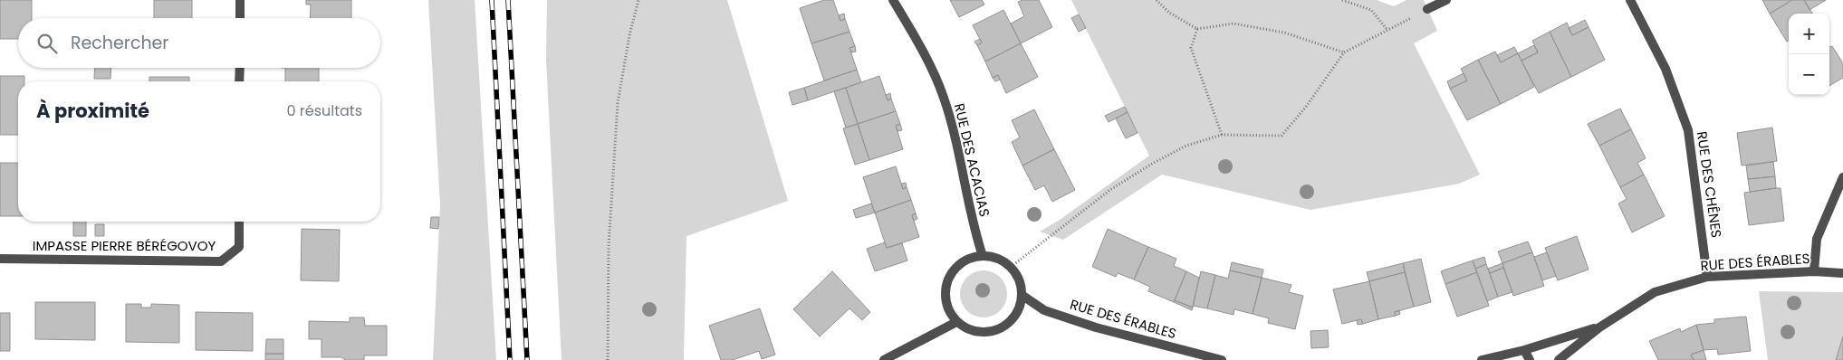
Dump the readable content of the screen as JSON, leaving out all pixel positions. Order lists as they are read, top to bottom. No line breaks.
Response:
{"streets":{"street":["RUE DES ACACIAS","RUE DES CHÊNES","IMPASSE PIERRE BÉRÉGOVOY","RUE DES ÉRABLES"]},"crossings":[["RUE DES ACACIAS","RUE DES ÉRABLES"],["RUE DES CHÊNES","RUE DES ÉRABLES"]],"page":{"map_buttons":["+","−"],"search":"Rechercher","heading":["À proximité","0 résultats"]}}
